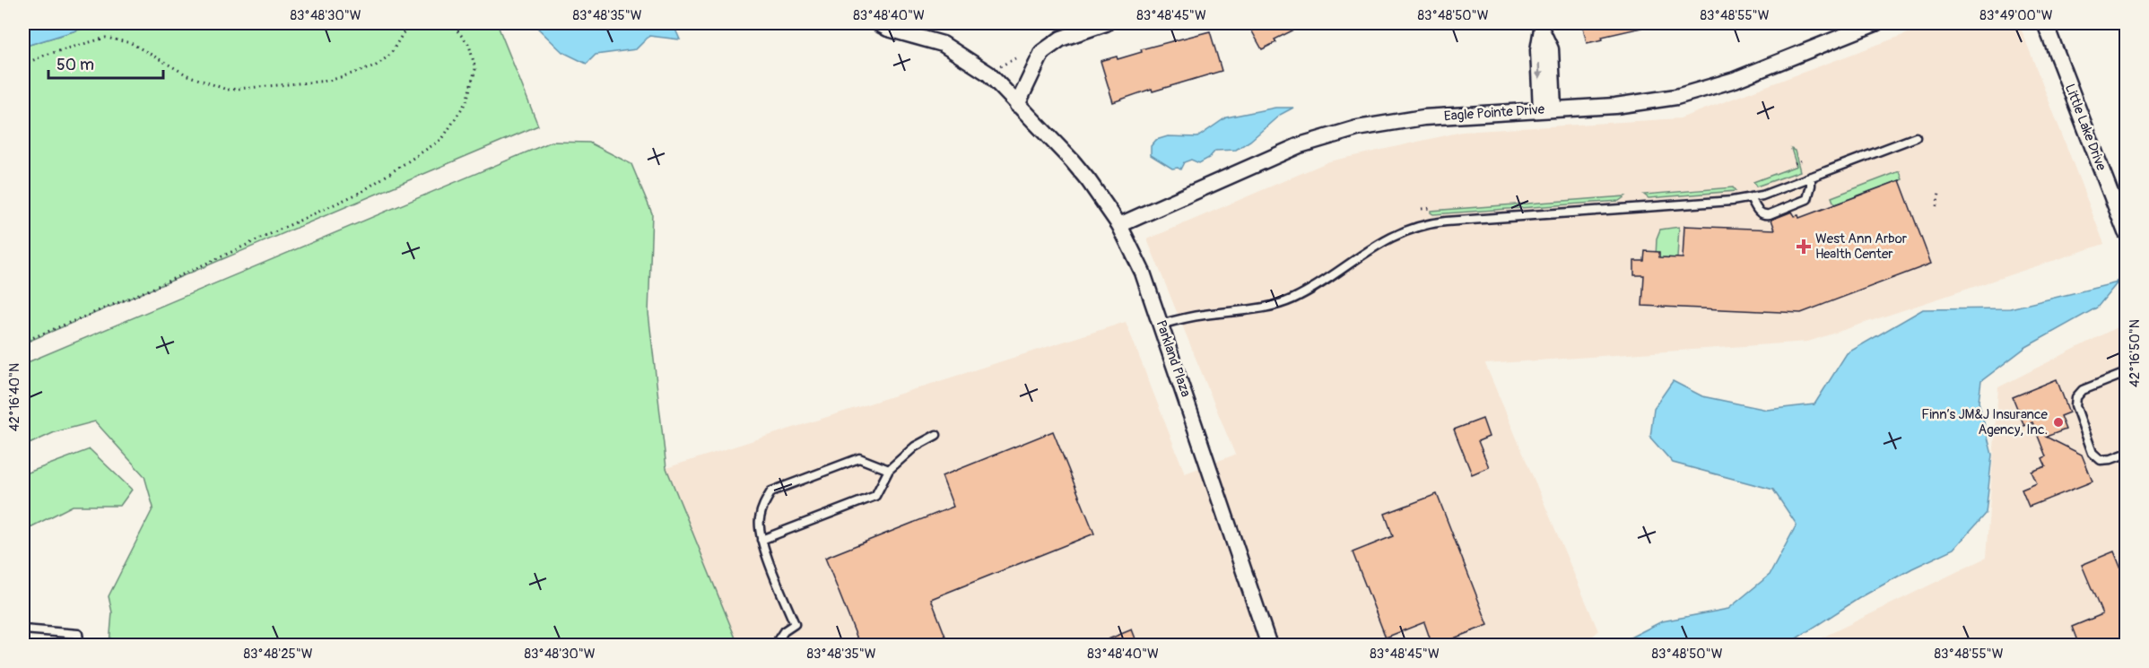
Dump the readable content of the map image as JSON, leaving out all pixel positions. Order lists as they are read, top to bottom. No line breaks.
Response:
{"streets":{"street":["Eagle Pointe Drive","Little Lake Drive","Parkland Plaza"]},"crossings":[["Eagle Pointe Drive","Parkland Plaza"]],"places":{"health":["West Ann Arbor Health Center"],"other":["Finn’s JM&J Insurance Agency, Inc."]},"scale_bar":"50 m","coordinates":["83°48'30\"W","83°48'35\"W","83°48'40\"W","83°48'45\"W","83°48'50\"W","83°48'55\"W","83°49'00\"W","42°16'50\"N","42°16'40\"N","83°48'25\"W"]}
